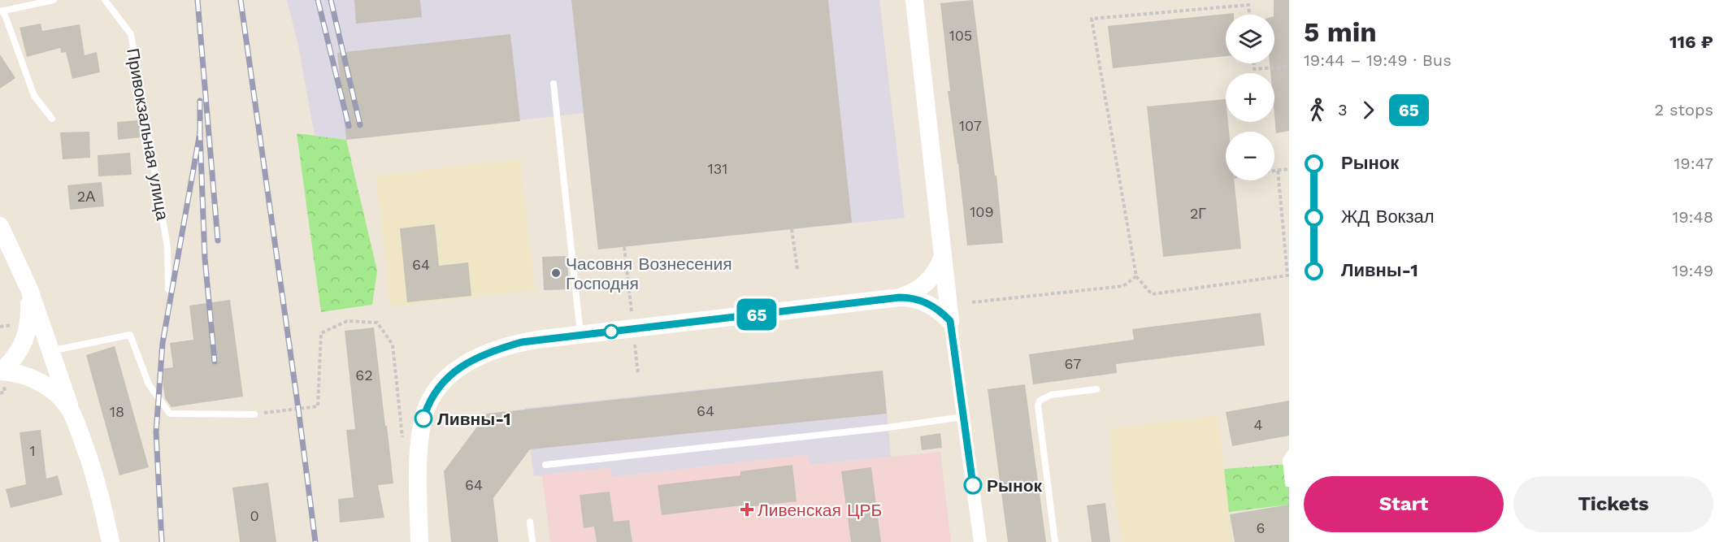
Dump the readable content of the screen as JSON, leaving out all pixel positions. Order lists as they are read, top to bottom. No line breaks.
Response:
{"streets":{"lane":["Привокзальная улица"]},"places":{"other":["Часовня Вознесения Господня","Ливны-1","Рынок"],"health":["Ливенская ЦРБ"]},"lines":["bus line 65"],"house_numbers":["105","107","131","2А","109","2Г","64","67","62","64","18","4","1","64","0","6"],"page":{"on_map":"65","heading":["5 min","19:44 – 19:49 · Bus","116 ₽"],"map_buttons":["+","−"],"legs":["3","65","2 stops"],"list":[{"name":"Рынок","value":"19:47"},{"name":"ЖД Вокзал","value":"19:48"},{"name":"Ливны-1","value":"19:49"}],"buttons":["Start","Tickets"]}}
